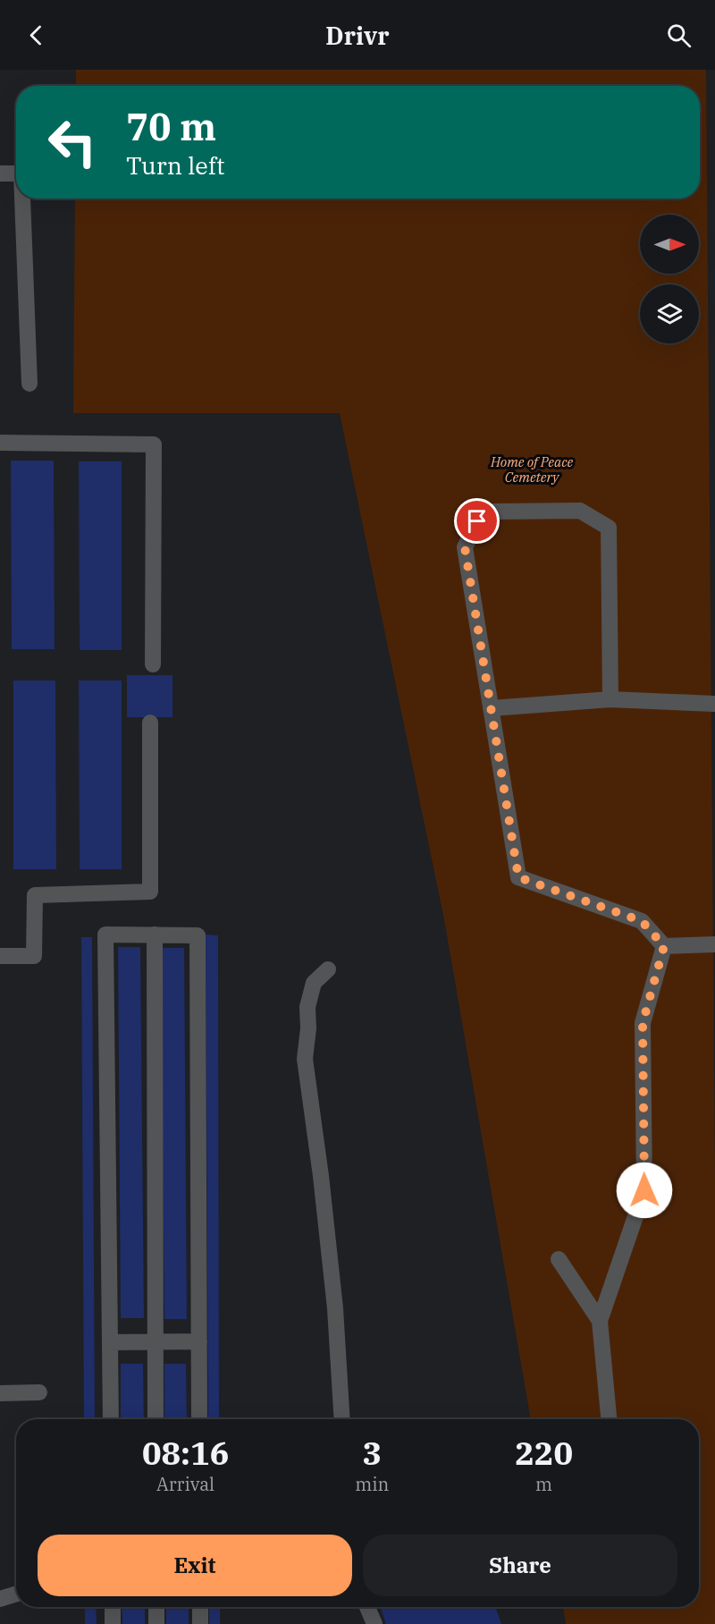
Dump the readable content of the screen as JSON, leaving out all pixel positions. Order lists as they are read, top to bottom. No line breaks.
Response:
{"parks":["Home of Peace Cemetery"],"north":"right","page":{"header":"Drivr","turn":["70 m","Turn left"],"eta":["08:16","Arrival","3","min","220","m"],"buttons":["Exit","Share"]}}
